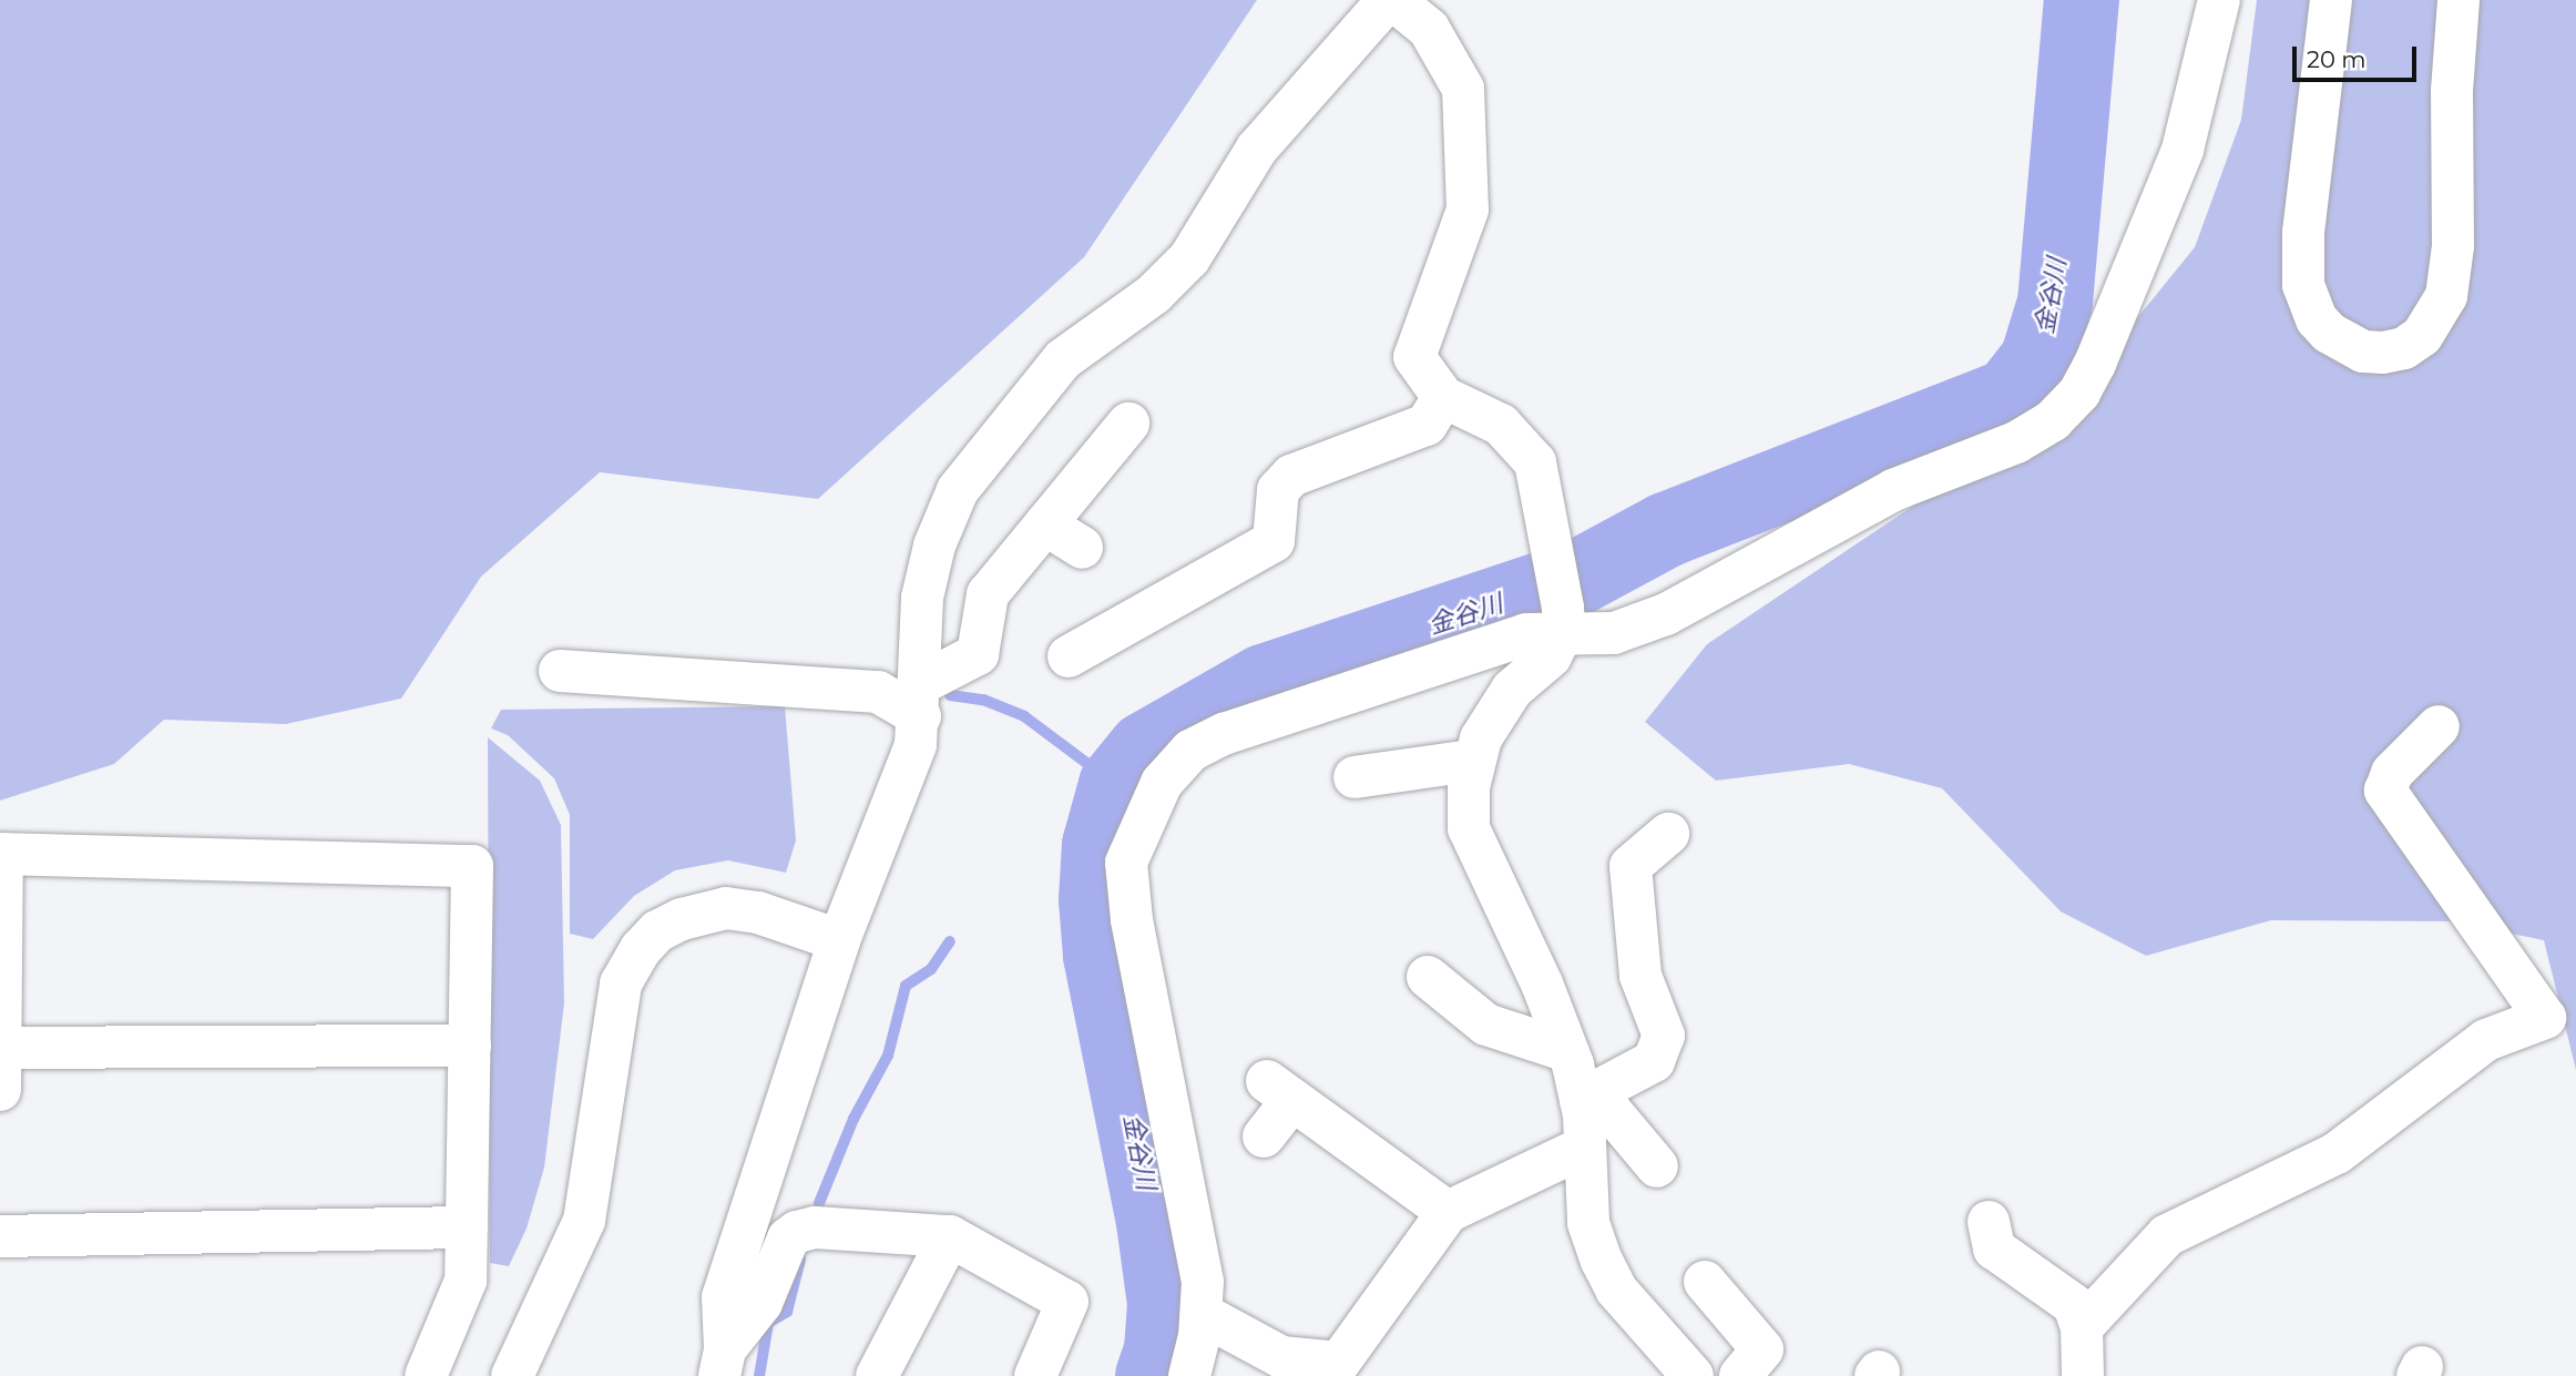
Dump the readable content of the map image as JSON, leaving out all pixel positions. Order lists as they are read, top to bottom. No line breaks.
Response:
{"water":["金谷川"],"scale_bar":"20 m"}
